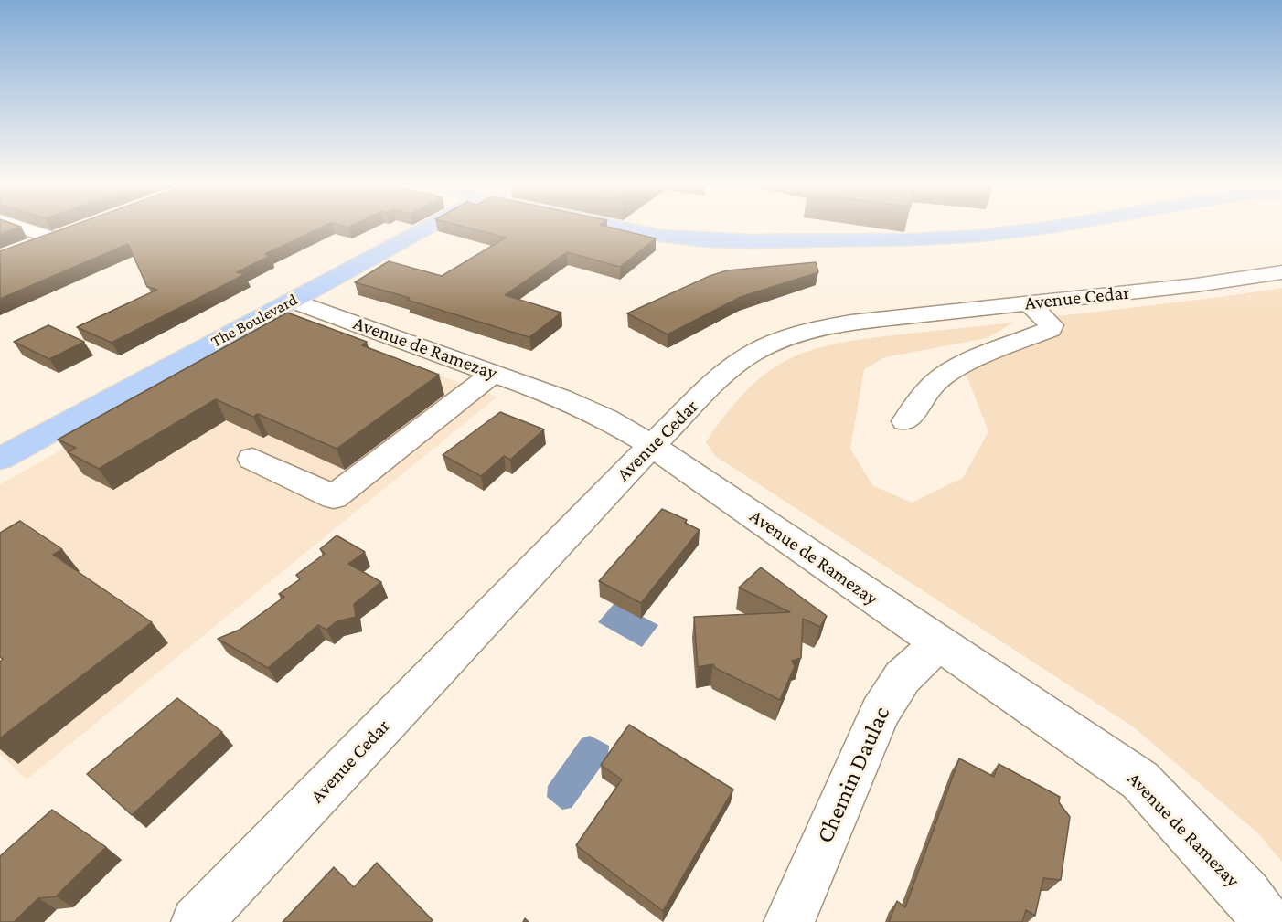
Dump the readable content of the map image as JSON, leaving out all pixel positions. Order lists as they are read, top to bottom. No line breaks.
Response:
{"streets":{"main road":["The Boulevard"],"street":["Avenue Cedar","Avenue de Ramezay","Chemin Daulac"]},"crossings":[["Avenue Cedar","Avenue de Ramezay"],["The Boulevard","Avenue de Ramezay"],["Avenue de Ramezay","Chemin Daulac"]]}
